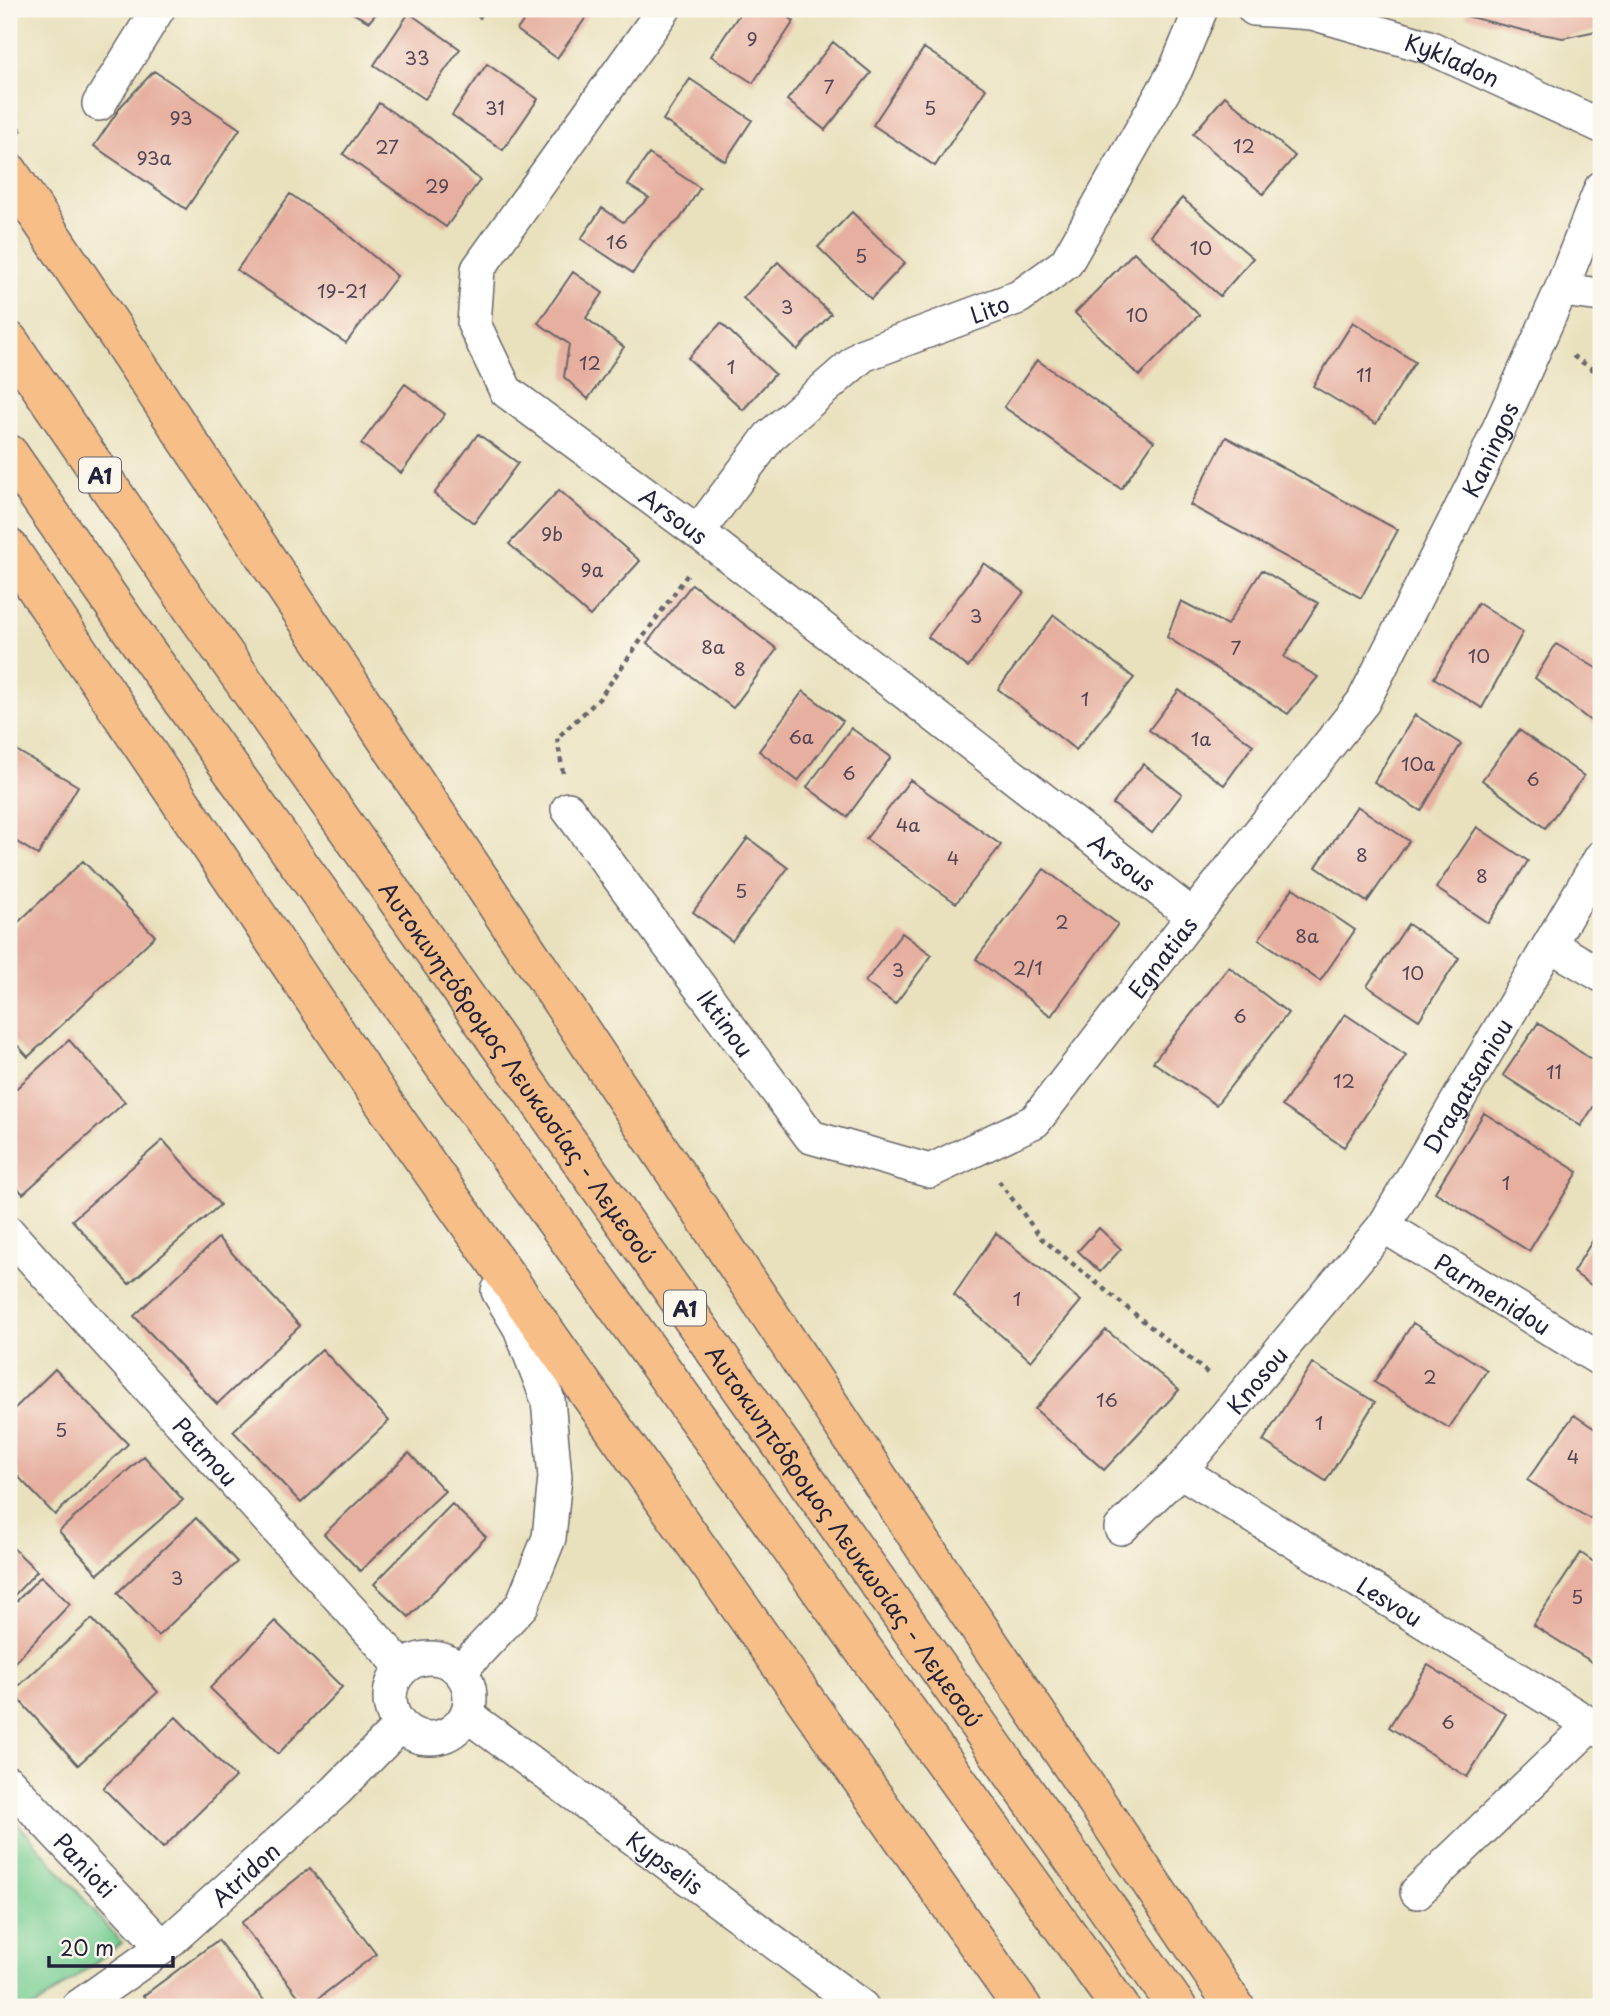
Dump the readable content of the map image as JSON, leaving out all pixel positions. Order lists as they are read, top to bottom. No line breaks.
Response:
{"streets":{"highway":["A1","Αυτοκινητόδρομος Λευκωσίας - Λεμεσού"],"street":["Kykladon","Lito","Kaningos","Arsous","Egnatias","Iktinou","Dragatsaniou","Parmenidou","Knosou","Patmou","Lesvou","Kypselis","Panioti","Atridon"]},"crossings":[["Lito","Arsous"],["Kaningos","Egnatias"],["Arsous","Egnatias"],["Egnatias","Iktinou"],["Dragatsaniou","Parmenidou"],["Dragatsaniou","Knosou"],["Parmenidou","Knosou"],["Knosou","Lesvou"],["Patmou","Kypselis"],["Patmou","Atridon"],["Kypselis","Atridon"],["Panioti","Atridon"]],"house_numbers":["9","33","7","31","5","93","12","27","93a","29","16","10","5","19-21","3","10","12","1","11","9b","9a","3","8a","7","10","8","1","6a","1a","10a","6","6","4a","8","4","8","5","2","8a","2/1","3","10","6","11","12","1","1","2","16","1","5","4","3","5","6"],"scale_bar":"20 m"}
